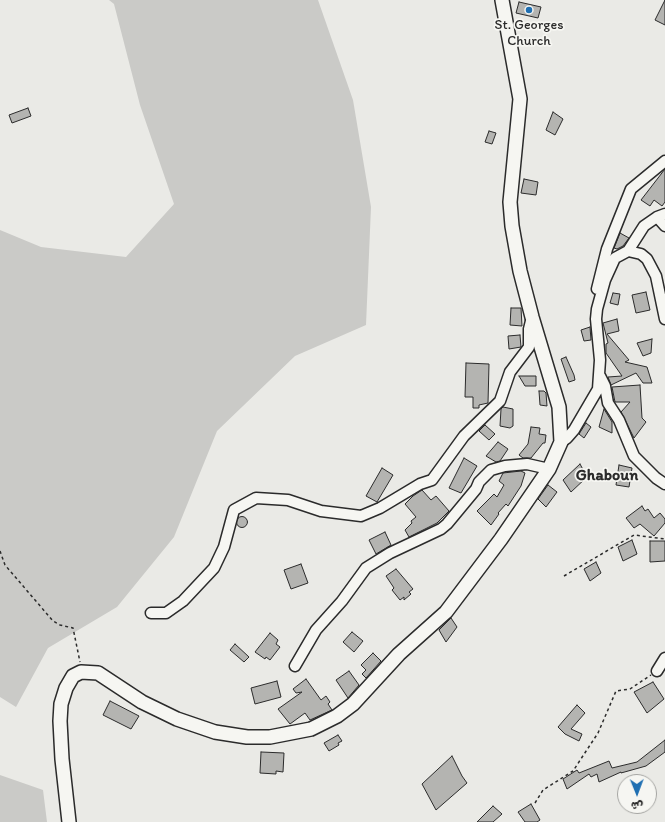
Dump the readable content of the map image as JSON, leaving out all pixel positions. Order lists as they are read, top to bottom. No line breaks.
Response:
{"districts":["Ghaboun"],"places":["St. Georges Church"],"north":"bottom"}
